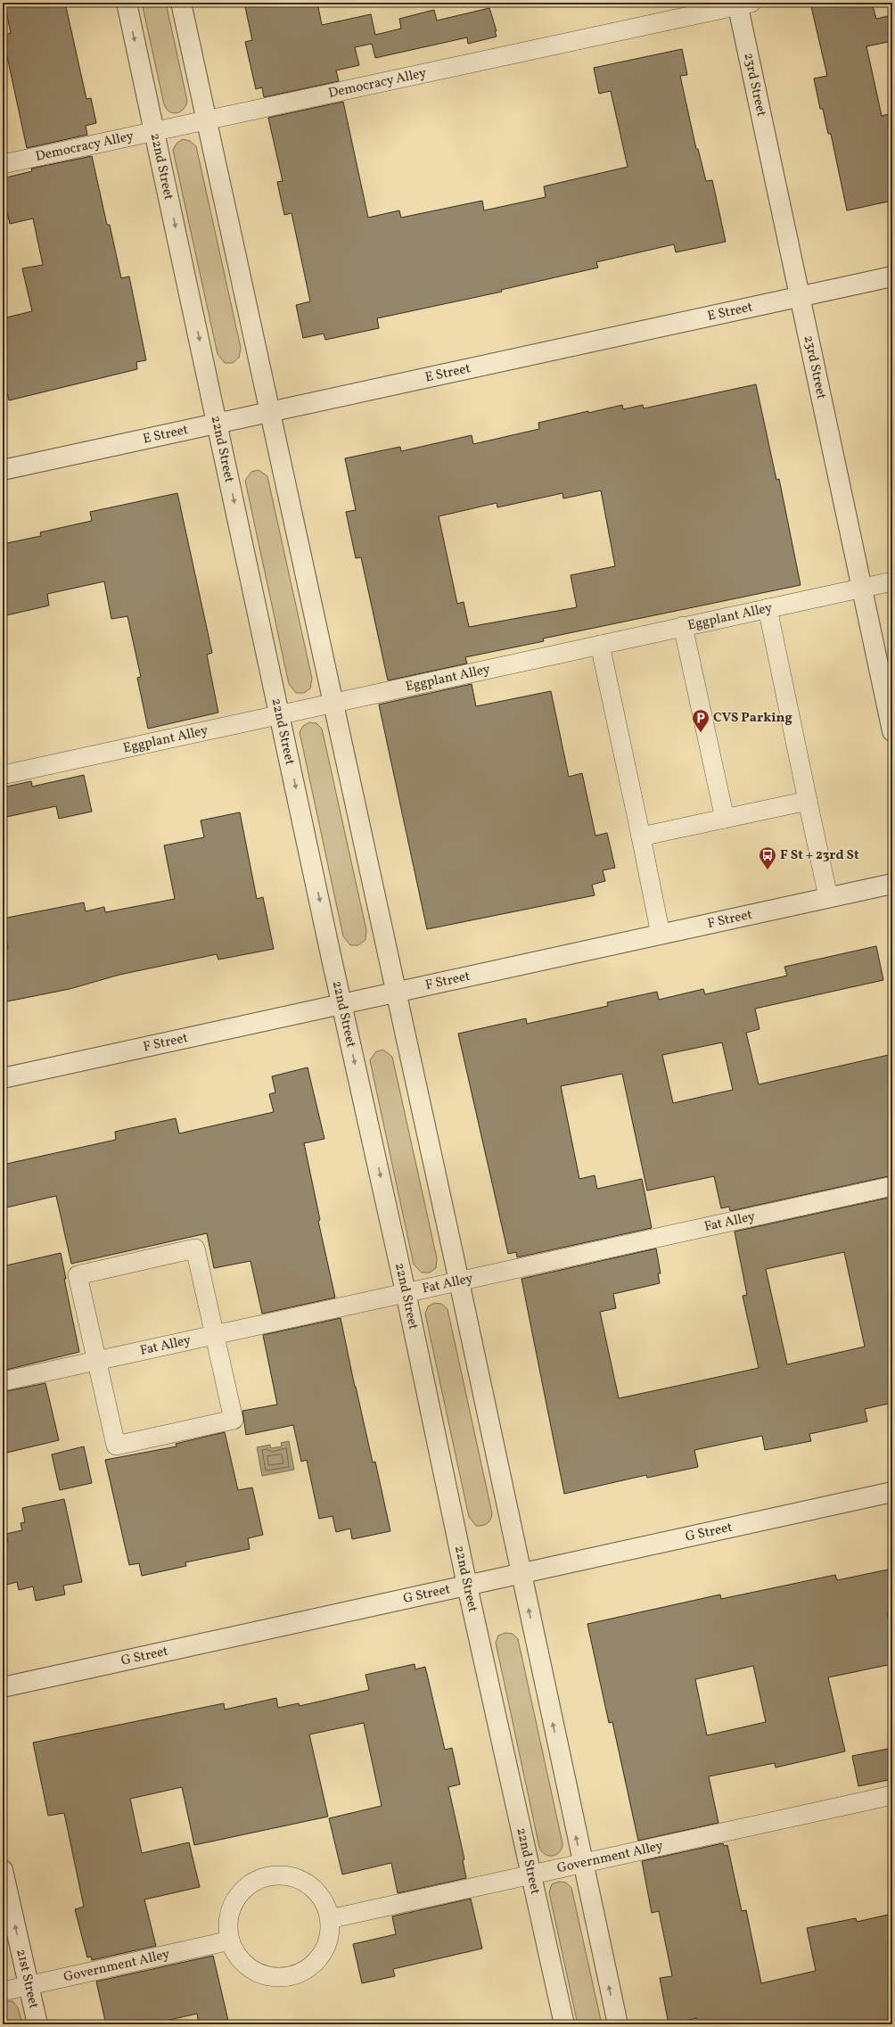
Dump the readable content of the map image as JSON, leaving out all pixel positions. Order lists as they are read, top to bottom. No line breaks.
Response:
{"streets":{"street":["23rd Street","22nd Street","E Street","F Street","G Street","21st Street"],"lane":["Democracy Alley","Eggplant Alley","Fat Alley","Government Alley"]},"crossings":[["Democracy Alley","23rd Street"],["Democracy Alley","22nd Street"],["23rd Street","E Street"],["23rd Street","Eggplant Alley"],["22nd Street","E Street"],["22nd Street","Eggplant Alley"],["22nd Street","F Street"],["22nd Street","Fat Alley"],["22nd Street","G Street"],["22nd Street","Government Alley"],["Government Alley","21st Street"]],"one_way":["21st Street"],"places":{"parking":["CVS Parking"],"bus stop":["F St + 23rd St"]}}
